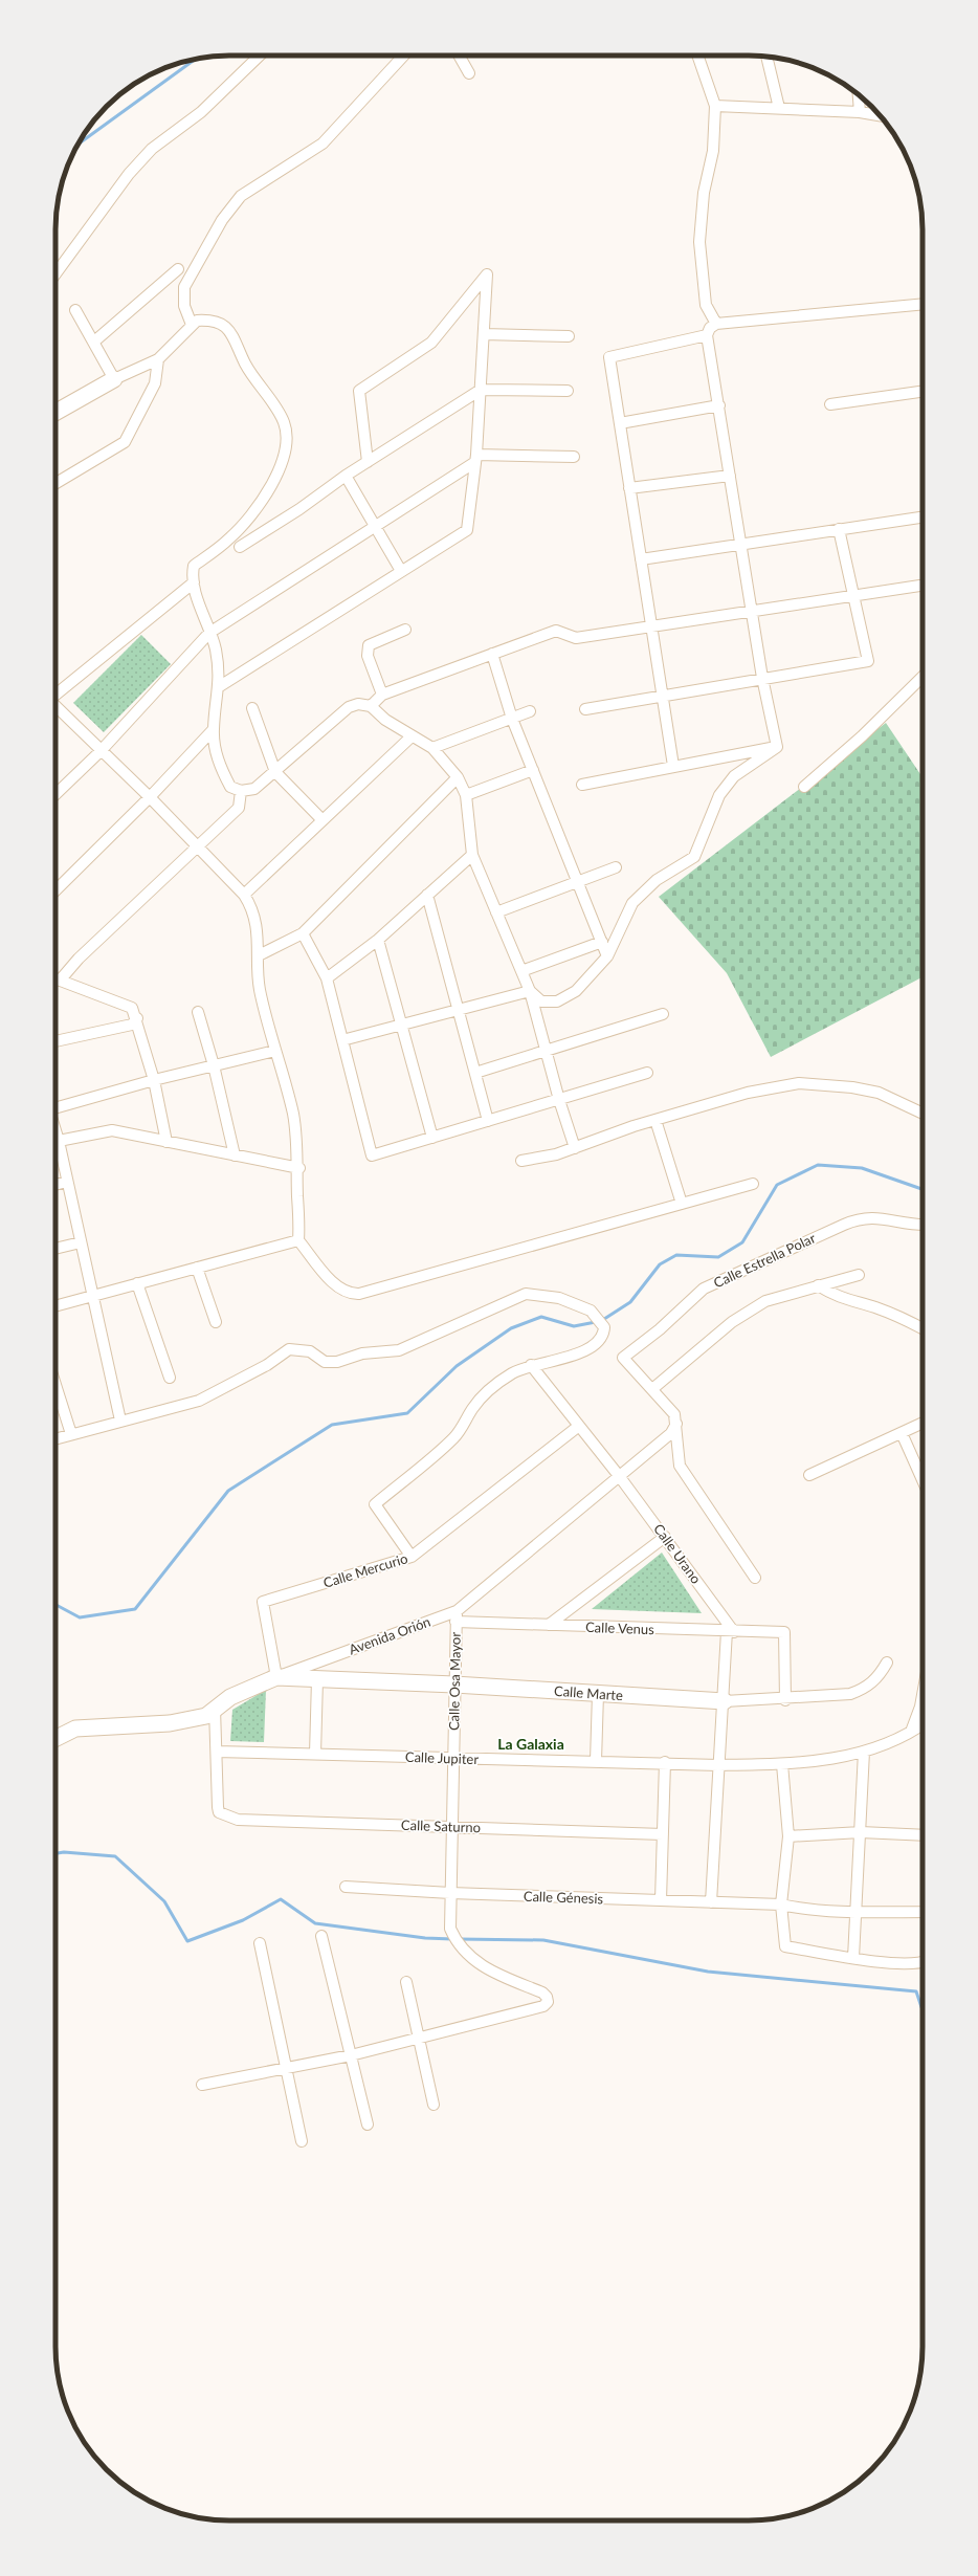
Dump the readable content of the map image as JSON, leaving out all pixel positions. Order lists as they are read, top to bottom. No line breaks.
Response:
{"streets":{"street":["Calle Estrella Polar","Calle Urano","Calle Mercurio","Calle Venus","Avenida Orión","Calle Osa Mayor","Calle Marte","Calle Jupiter","Calle Saturno","Calle Génesis"]},"crossings":[["Calle Urano","Calle Mercurio"],["Calle Urano","Calle Venus"],["Calle Urano","Avenida Orión"],["Calle Mercurio","Avenida Orión"],["Calle Mercurio","Calle Marte"],["Calle Venus","Calle Osa Mayor"],["Calle Venus","Calle Marte"],["Avenida Orión","Calle Osa Mayor"],["Avenida Orión","Calle Marte"],["Calle Osa Mayor","Calle Marte"],["Calle Osa Mayor","Calle Jupiter"],["Calle Osa Mayor","Calle Saturno"],["Calle Osa Mayor","Calle Génesis"],["Calle Jupiter","Calle Saturno"]],"districts":["La Galaxia"]}
